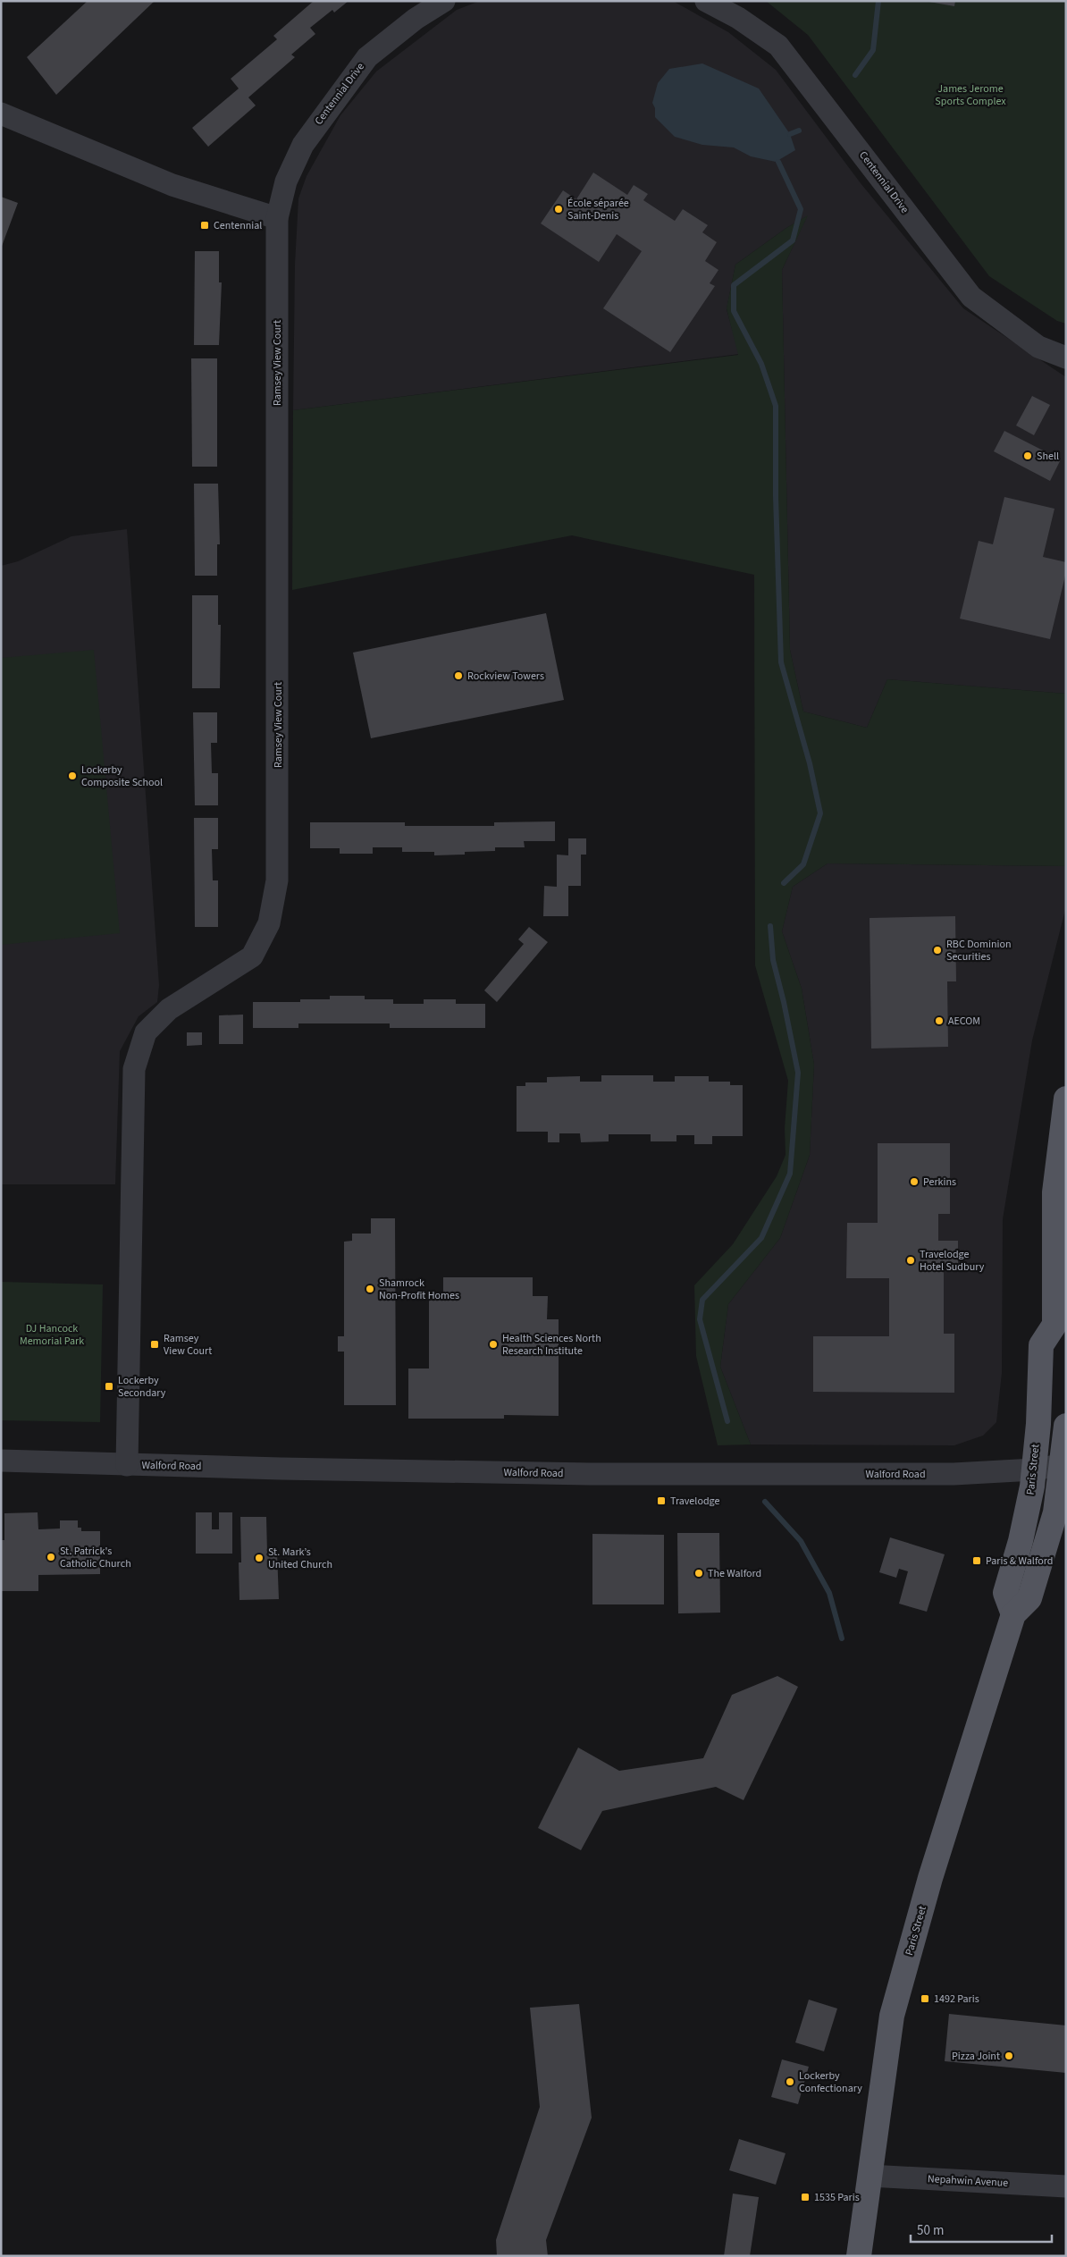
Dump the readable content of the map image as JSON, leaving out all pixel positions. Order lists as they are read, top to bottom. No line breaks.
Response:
{"streets":{"main road":["Paris Street"],"street":["Centennial Drive","Ramsey View Court","Walford Road","Nepahwin Avenue"]},"crossings":[["Centennial Drive","Ramsey View Court"],["Ramsey View Court","Walford Road"],["Walford Road","Paris Street"],["Paris Street","Nepahwin Avenue"]],"parks":["James Jerome Sports Complex","DJ Hancock Memorial Park"],"places":{"other":["École séparée Saint-Denis","Shell","Rockview Towers","Lockerby Composite School","RBC Dominion Securities","AECOM","Perkins","Travelodge Hotel Sudbury","Shamrock Non-Profit Homes","Health Sciences North Research Institute","St. Patrick's Catholic Church","St. Mark’s United Church","The Walford","Pizza Joint","Lockerby Confectionary"],"transit":["Centennial","Ramsey View Court","Lockerby Secondary","Travelodge","Paris & Walford","1492 Paris","1535 Paris"]},"scale_bar":"50 m"}
